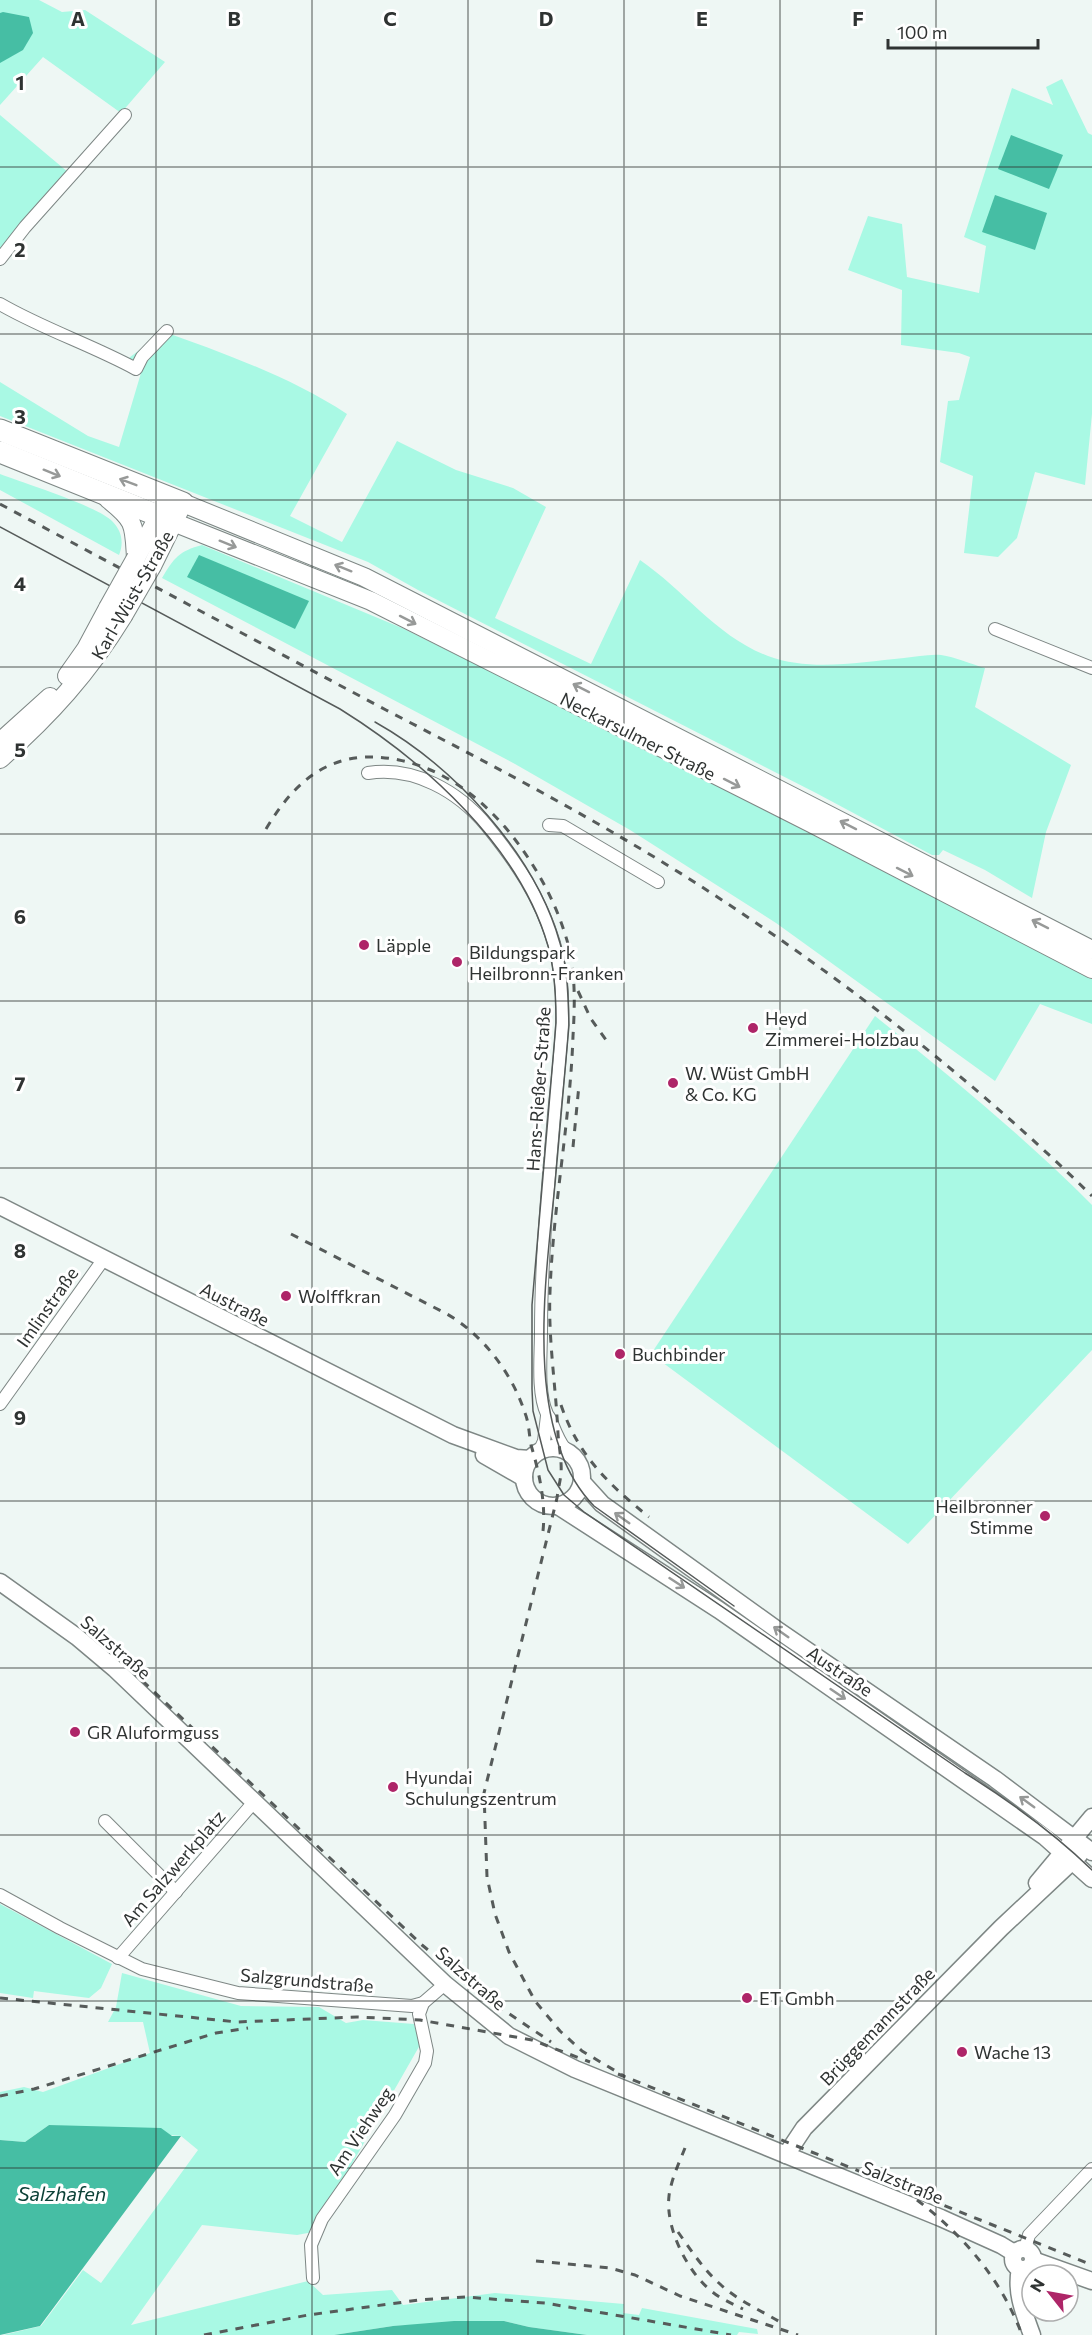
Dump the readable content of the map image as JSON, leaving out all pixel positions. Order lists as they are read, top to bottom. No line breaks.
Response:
{"streets":{"main road":["Karl-Wüst-Straße","Neckarsulmer Straße","Austraße","Salzstraße","Brüggemannstraße"],"street":["Hans-Rießer-Straße","Imlinstraße","Am Salzwerkplatz","Salzgrundstraße","Am Viehweg"]},"crossings":[["Karl-Wüst-Straße","Neckarsulmer Straße"],["Hans-Rießer-Straße","Austraße"],["Austraße","Imlinstraße"],["Austraße","Brüggemannstraße"],["Salzstraße","Am Salzwerkplatz"],["Salzstraße","Brüggemannstraße"],["Am Salzwerkplatz","Salzgrundstraße"],["Salzgrundstraße","Am Viehweg"]],"water":["Salzhafen"],"places":["Läpple","Bildungspark Heilbronn-Franken","Heyd Zimmerei-Holzbau","W. Wüst GmbH & Co. KG","Wolffkran","Buchbinder","Heilbronner Stimme","GR Aluformguss","Hyundai Schulungszentrum","ET Gmbh","Wache 13"],"scale_bar":"100 m","north":"top left","grid":{"columns":["A","B","C","D","E","F"],"rows":["1","2","3","4","5","6","7","8","9"]}}
